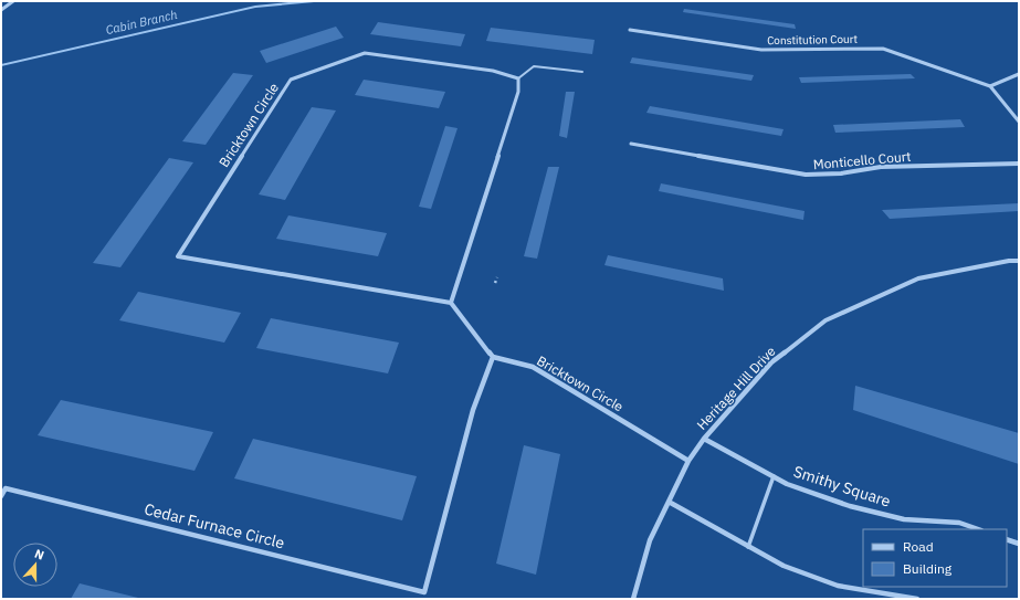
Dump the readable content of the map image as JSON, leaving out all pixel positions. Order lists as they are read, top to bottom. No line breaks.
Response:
{"streets":{"street":["Constitution Court","Bricktown Circle","Monticello Court","Heritage Hill Drive","Smithy Square","Cedar Furnace Circle"]},"crossings":[["Bricktown Circle","Heritage Hill Drive"],["Heritage Hill Drive","Smithy Square"]],"water":["Cabin Branch"],"legend":["Road","Building"],"north":"top"}
